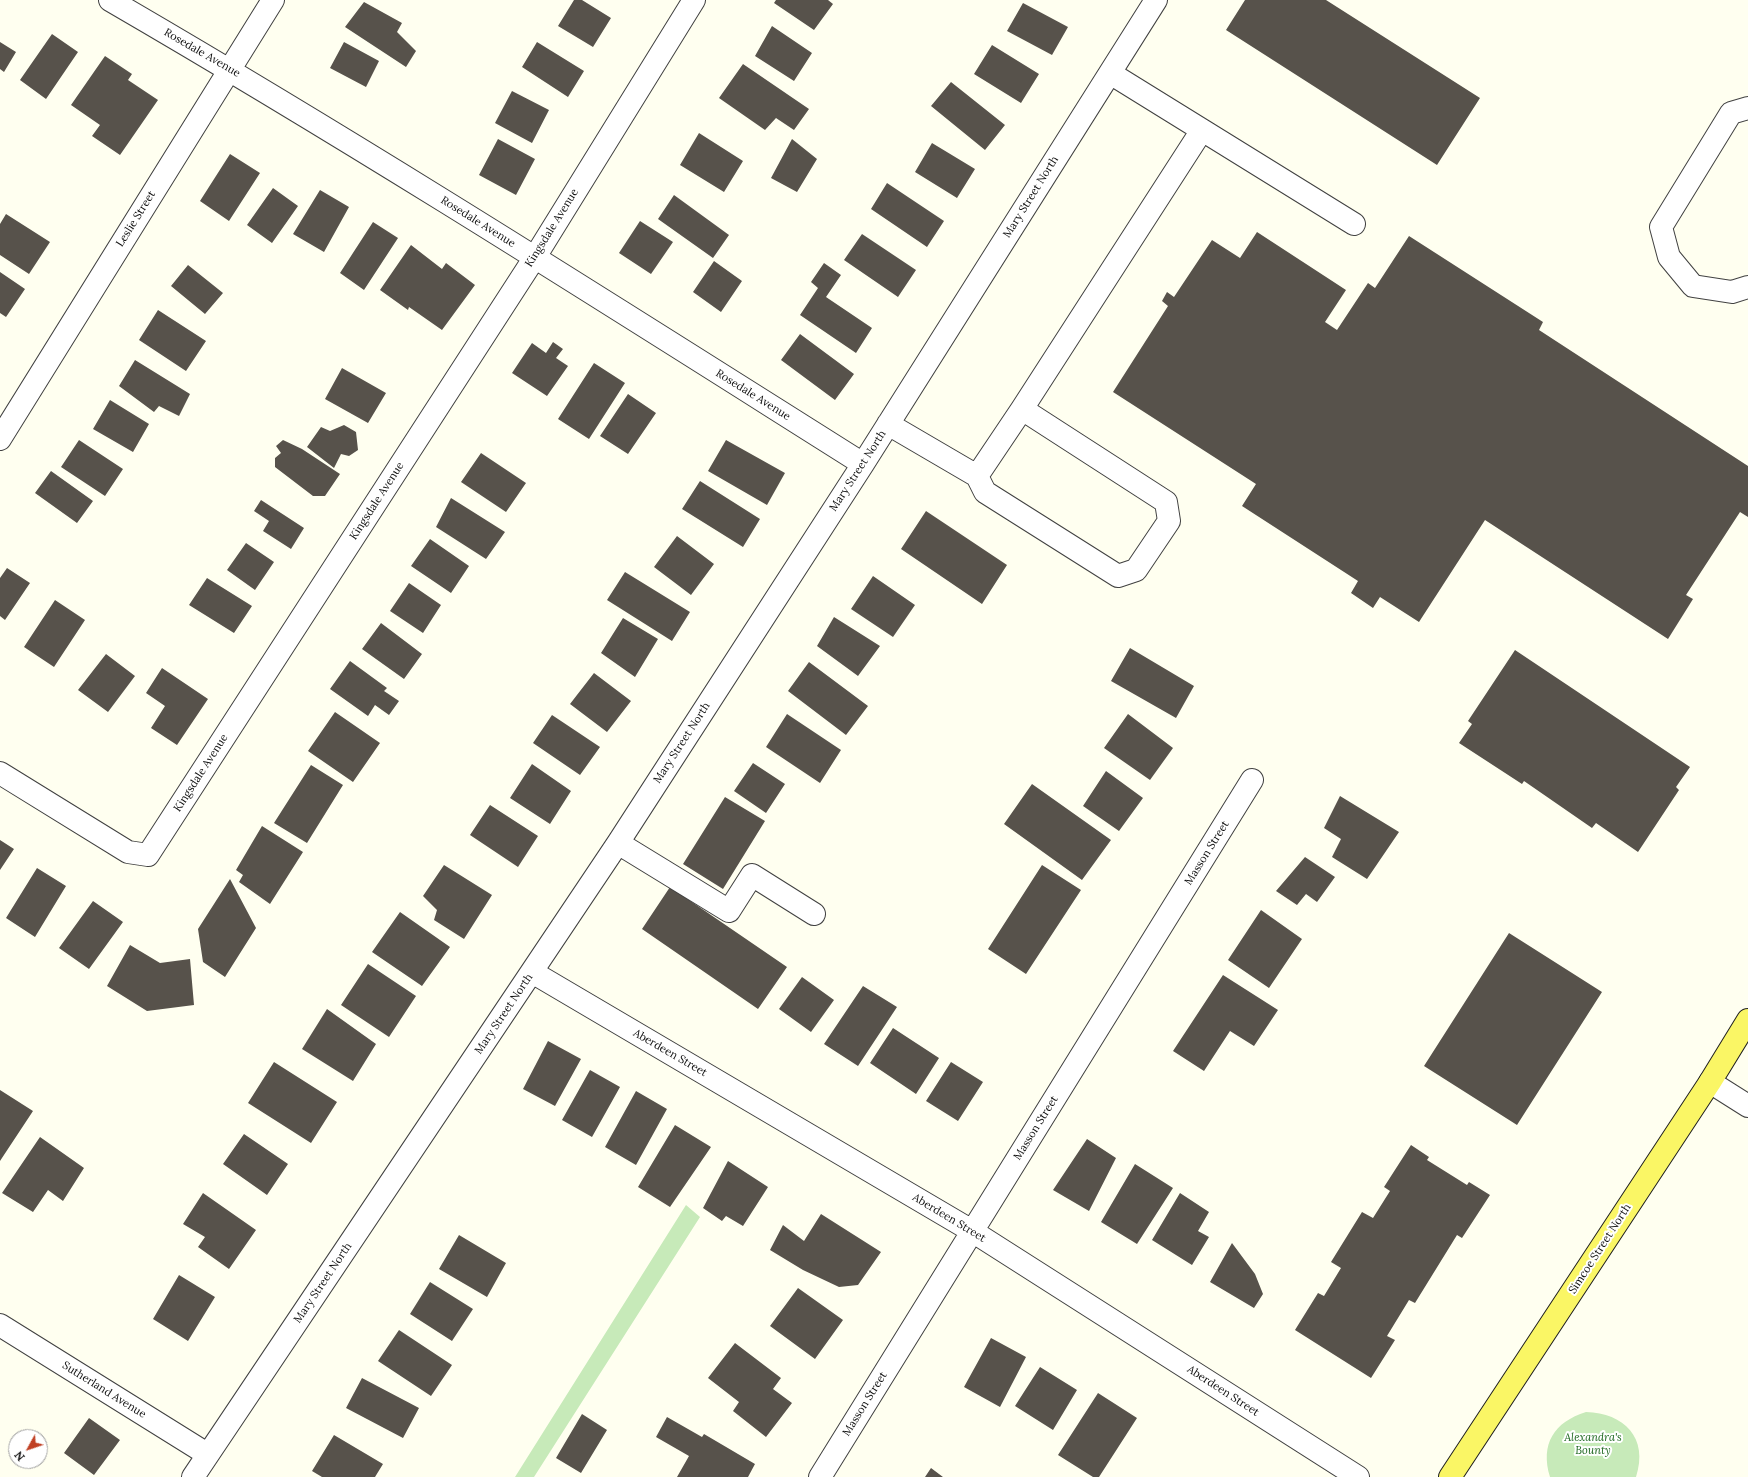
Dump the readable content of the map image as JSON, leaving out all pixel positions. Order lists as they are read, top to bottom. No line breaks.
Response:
{"streets":{"main road":["Simcoe Street North"],"street":["Rosedale Avenue","Mary Street North","Leslie Street","Kingsdale Avenue","Masson Street","Aberdeen Street","Sutherland Avenue"]},"crossings":[["Rosedale Avenue","Mary Street North"],["Rosedale Avenue","Leslie Street"],["Rosedale Avenue","Kingsdale Avenue"],["Mary Street North","Aberdeen Street"],["Mary Street North","Sutherland Avenue"],["Masson Street","Aberdeen Street"]],"parks":["Alexandra's Bounty"],"north":"bottom left"}
